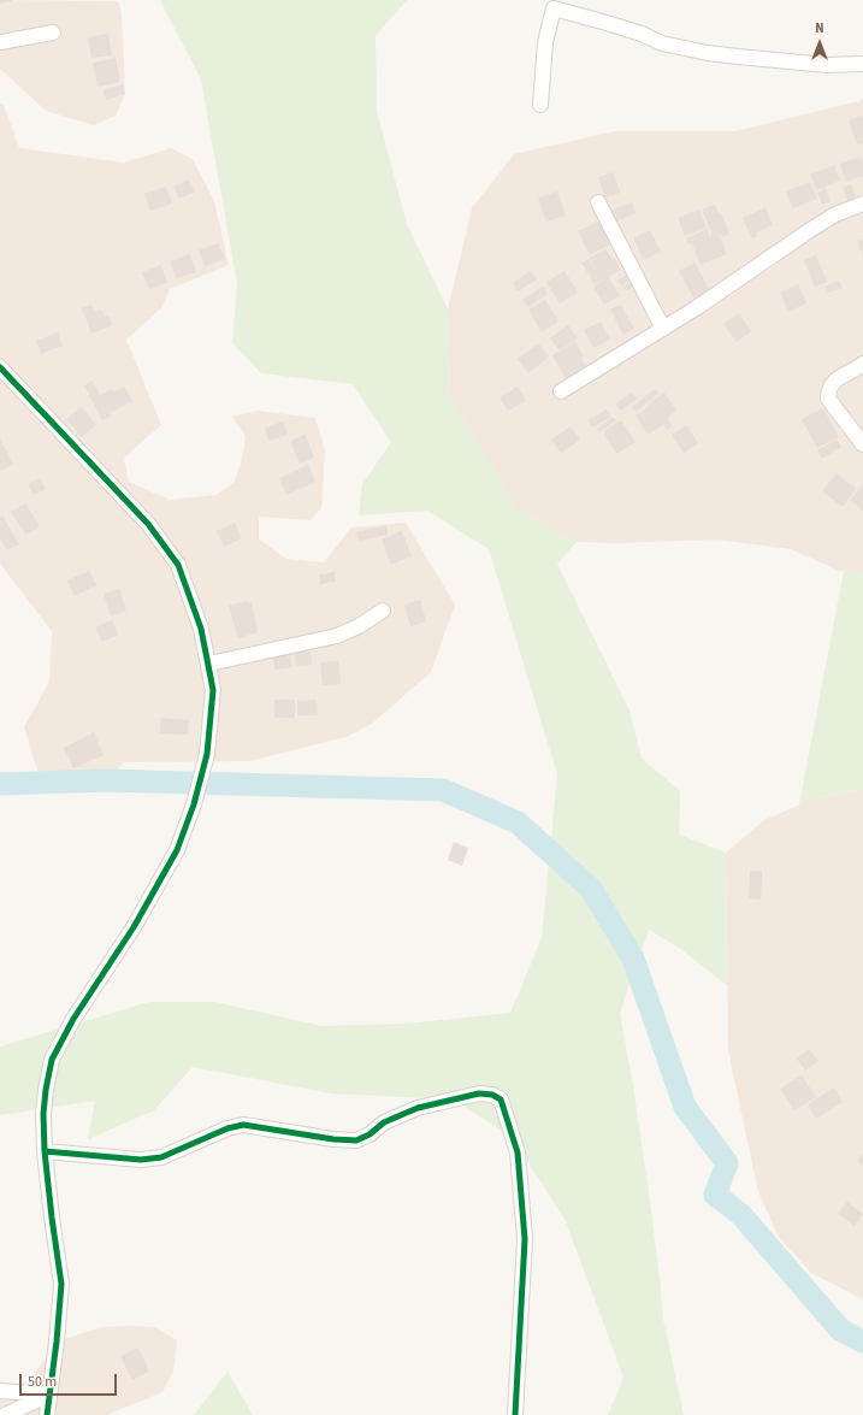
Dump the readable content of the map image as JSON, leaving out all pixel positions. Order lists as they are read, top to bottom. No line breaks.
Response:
{"scale_bar":"50 m","north":"top"}
